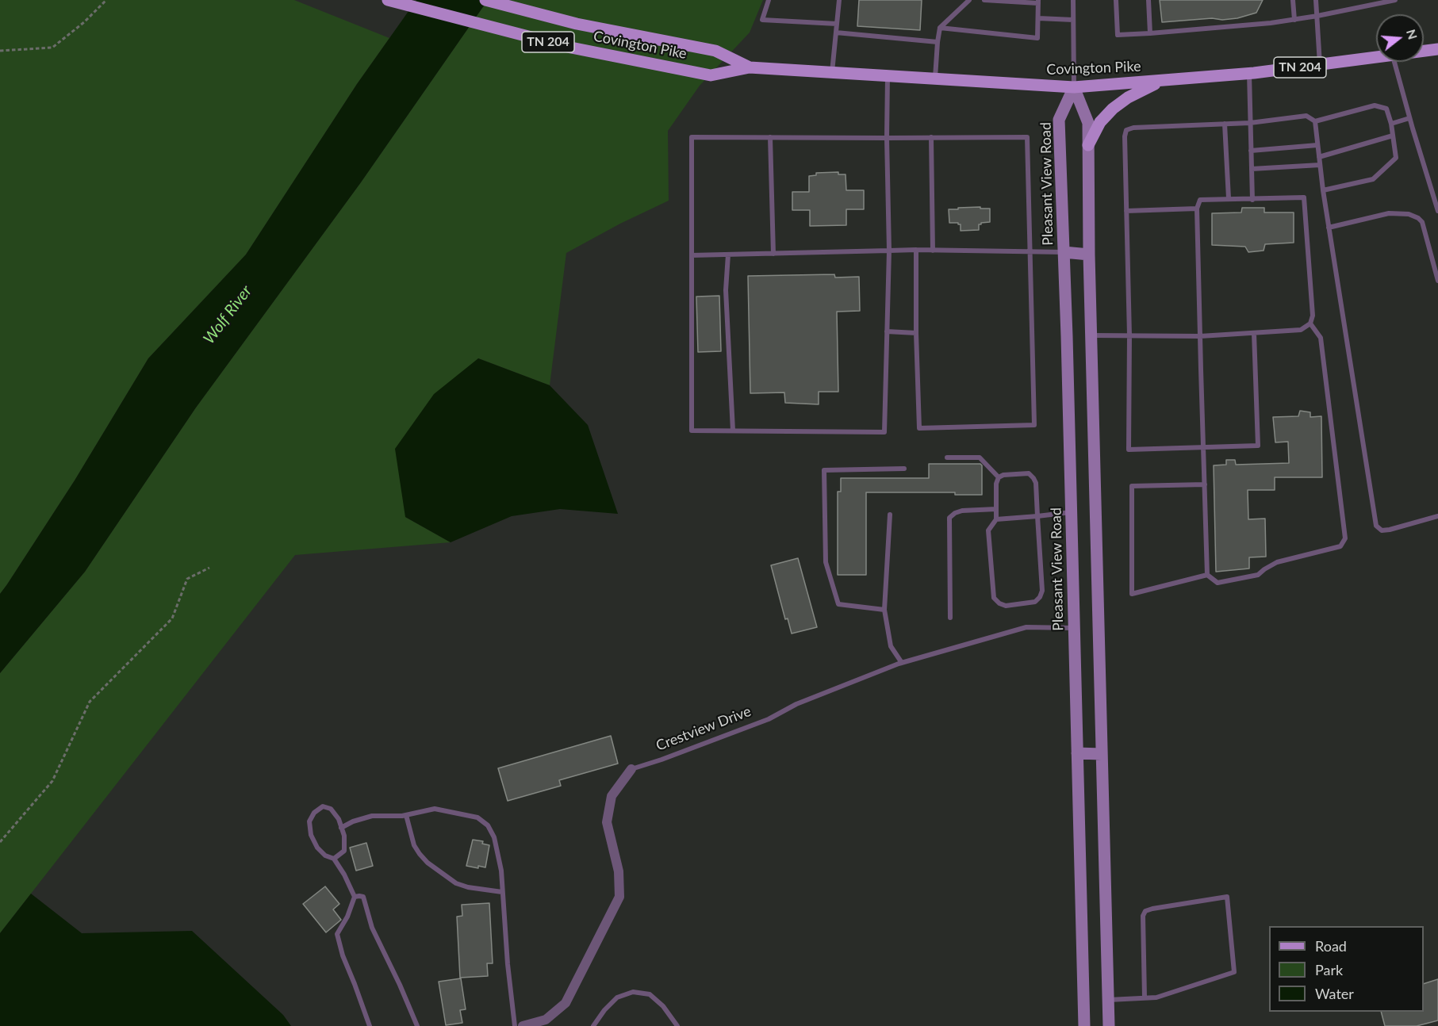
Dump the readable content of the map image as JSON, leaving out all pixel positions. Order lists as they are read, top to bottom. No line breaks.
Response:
{"streets":{"main road":["TN 204","Covington Pike","Pleasant View Road"],"street":["Crestview Drive"]},"crossings":[["Covington Pike","Pleasant View Road"],["Pleasant View Road","Crestview Drive"]],"water":["Wolf River"],"legend":["Road","Park","Water"],"north":"right"}
